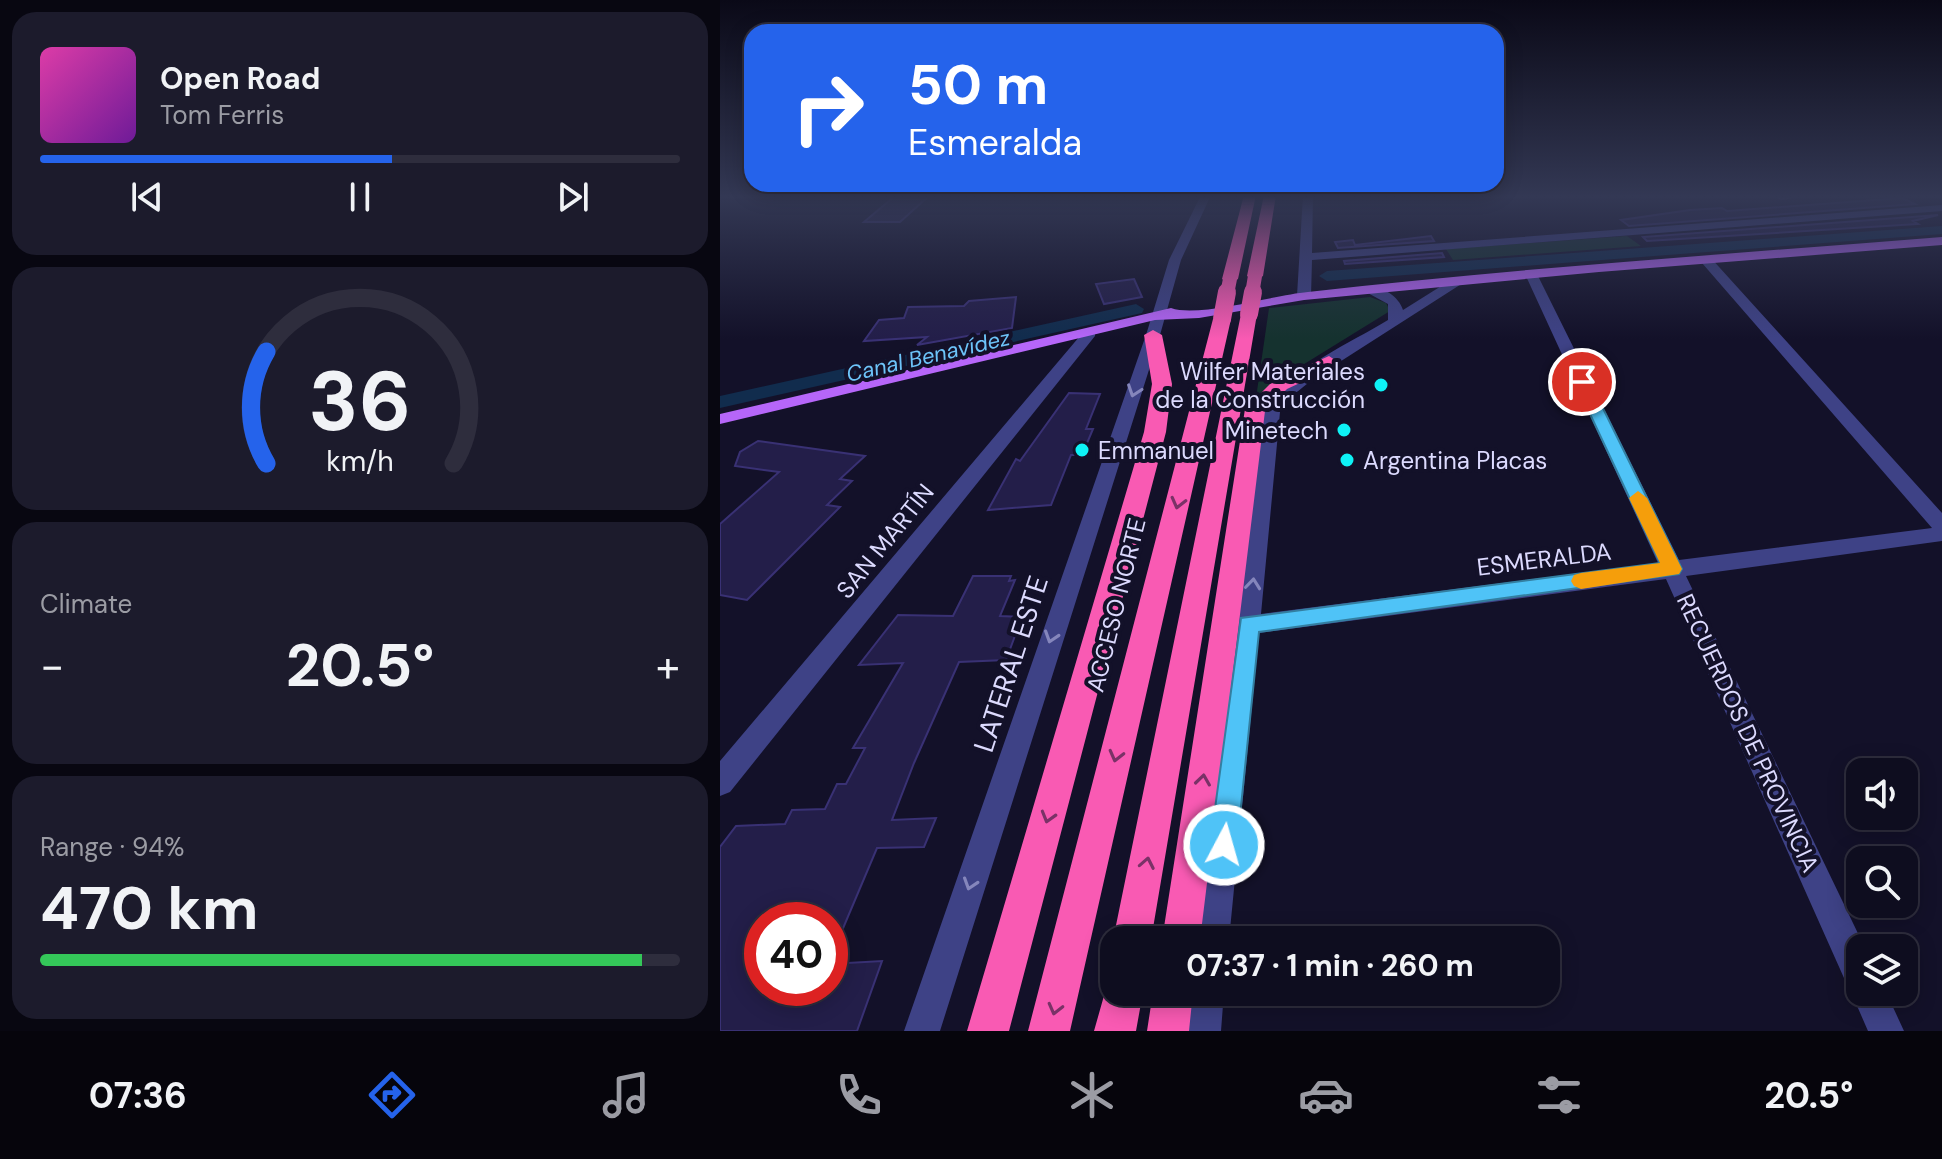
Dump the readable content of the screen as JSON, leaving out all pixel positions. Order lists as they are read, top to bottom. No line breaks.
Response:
{"streets":{"highway":["ACCESO NORTE"],"street":["SAN MARTÍN","ESMERALDA","LATERAL ESTE","RECUERDOS DE PROVINCIA"]},"crossings":[["ESMERALDA","RECUERDOS DE PROVINCIA"]],"water":["Canal Benavídez"],"places":["Wilfer Materiales de la Construcción","Minetech","Emmanuel","Argentina Placas"],"page":{"turn":["50 m","Esmeralda"],"song":["Open Road","Tom Ferris"],"tile":["Climate",["Range · 94%","470 km"]],"heat":["−","20.5°","+"],"limit":"40","trip":"07:37 · 1 min · 260 m","tabs":["07:36","20.5°"],"gauge":["36","km/h"]}}
